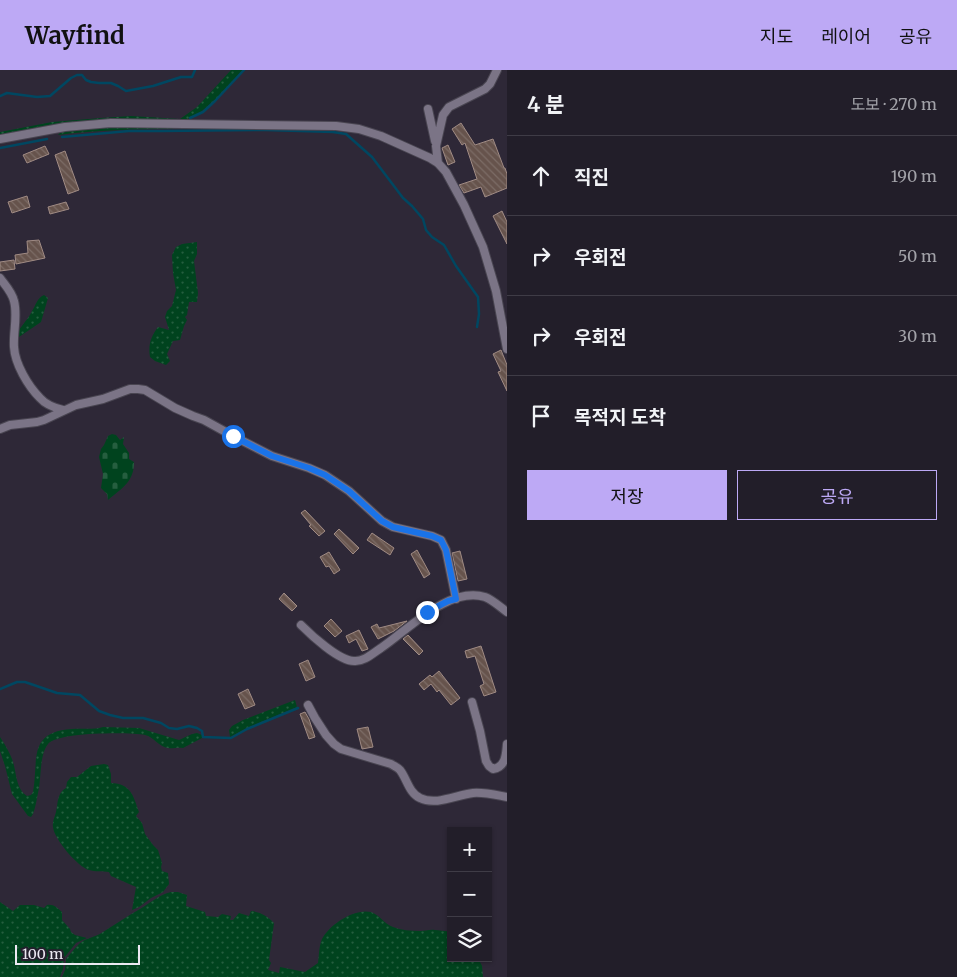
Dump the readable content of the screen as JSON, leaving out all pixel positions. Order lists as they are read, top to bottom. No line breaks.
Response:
{"scale_bar":"100 m","page":{"header":"Wayfind","nav":["지도","레이어","공유"],"heading":["4 분","도보 · 270 m"],"list":[["직진","190 m"],["우회전","50 m"],["우회전","30 m"],"목적지 도착"],"buttons":["저장","공유"],"map_buttons":["+","−"],"scale":"100 m"}}
